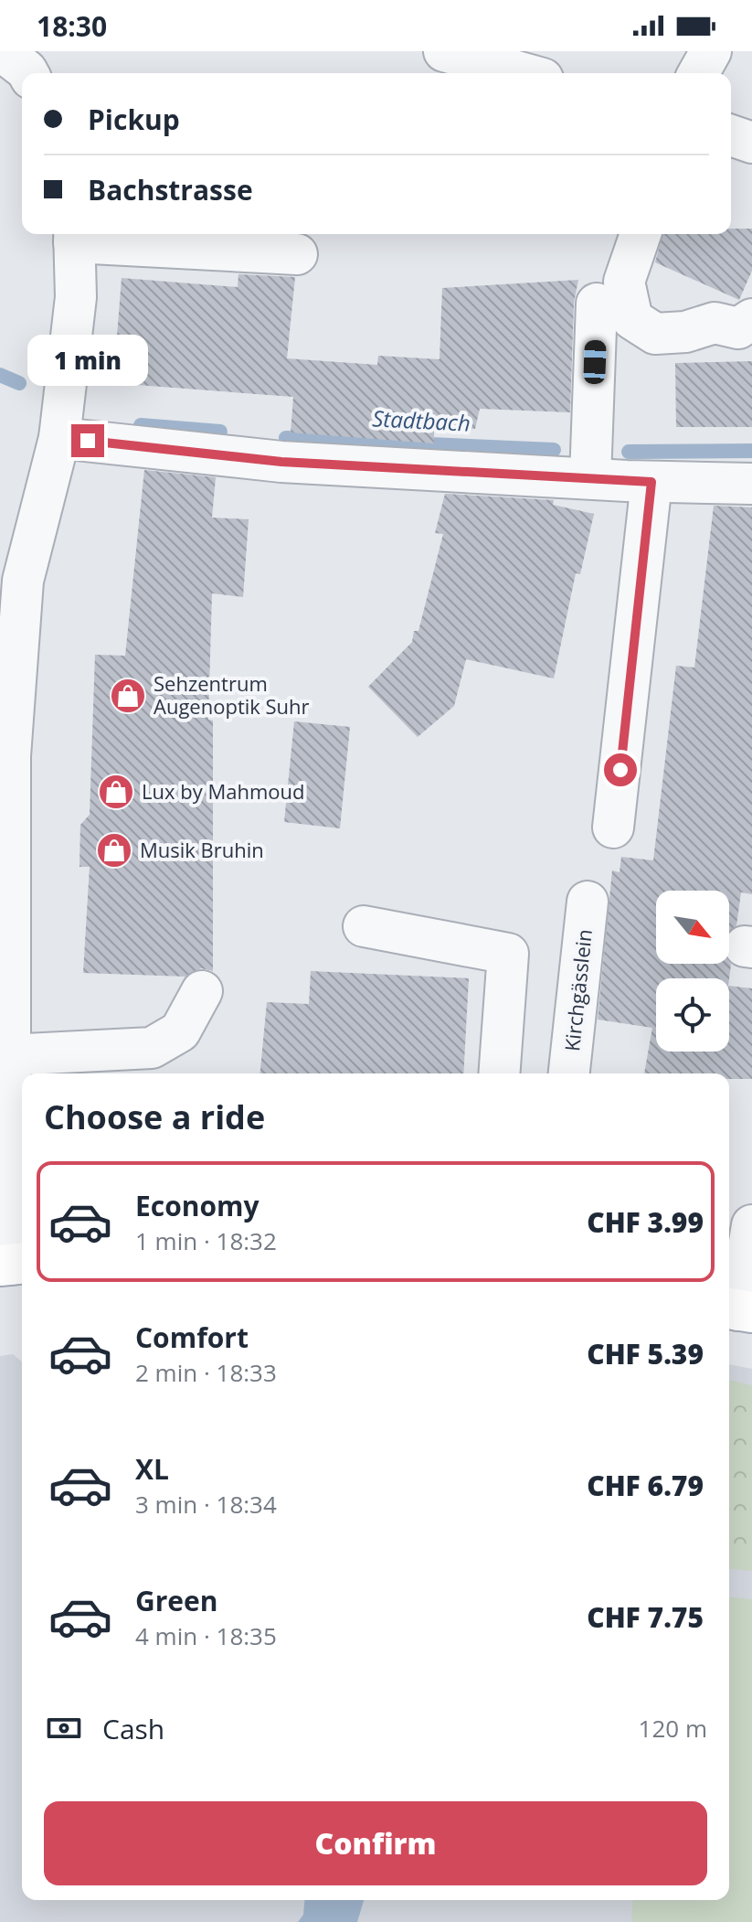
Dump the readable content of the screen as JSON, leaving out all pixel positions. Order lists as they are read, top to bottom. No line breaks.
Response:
{"streets":{"street":["Kirchgässlein"]},"water":["Stadtbach"],"places":{"shop":["Sehzentrum Augenoptik Suhr","Lux by Mahmoud","Musik Bruhin"]},"north":"bottom right","page":{"status":"18:30","banner":["Pickup","Bachstrasse"],"bubble":"1 min","heading":"Choose a ride","list":[{"name":"Economy","note":"1 min · 18:32","value":"CHF 3.99"},{"name":"Comfort","note":"2 min · 18:33","value":"CHF 5.39"},{"name":"XL","note":"3 min · 18:34","value":"CHF 6.79"},{"name":"Green","note":"4 min · 18:35","value":"CHF 7.75"}],"pay":["Cash","120 m"],"buttons":"Confirm"}}
